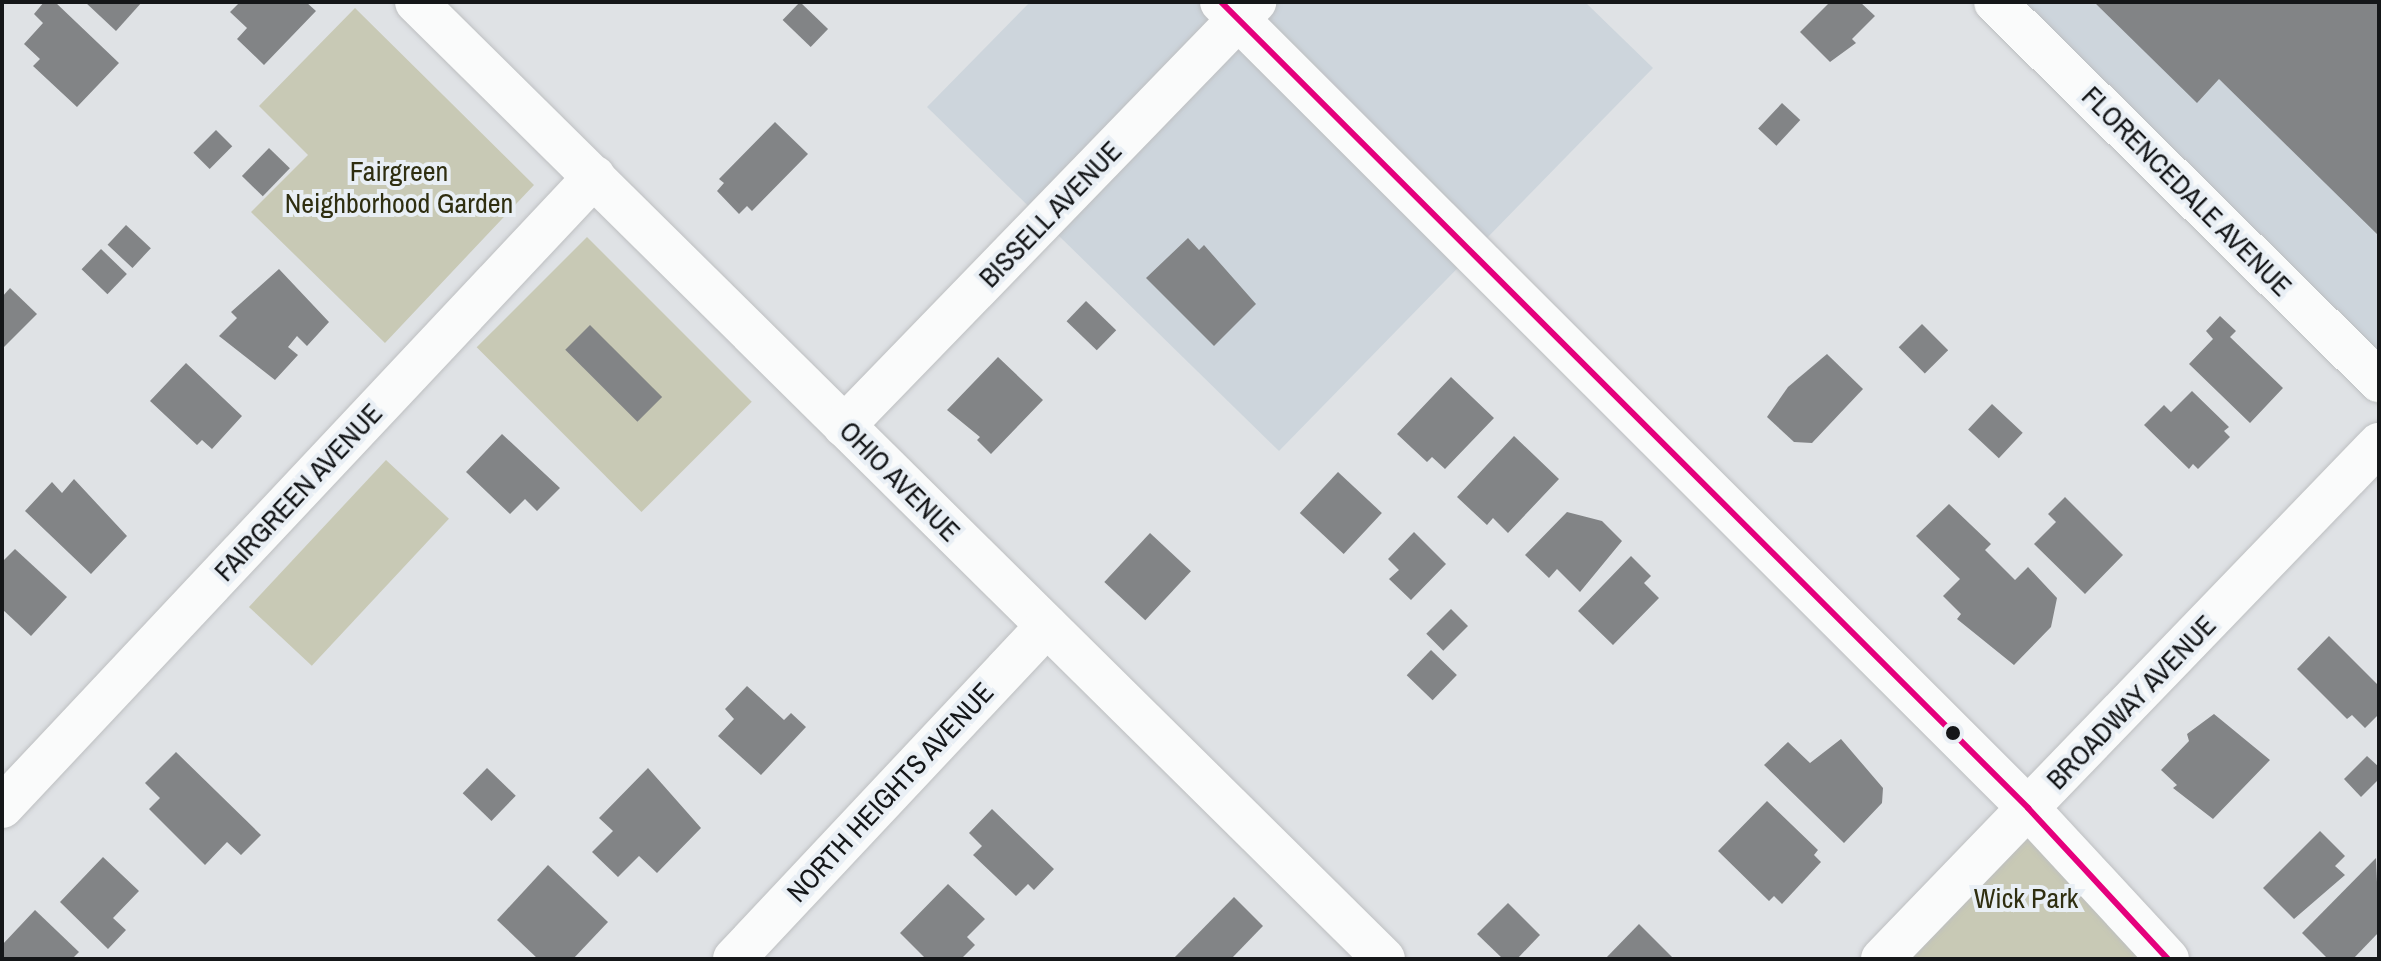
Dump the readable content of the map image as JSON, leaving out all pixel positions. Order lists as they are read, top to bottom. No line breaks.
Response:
{"streets":{"street":["FLORENCEDALE AVENUE","BISSELL AVENUE","OHIO AVENUE","FAIRGREEN AVENUE","BROADWAY AVENUE","NORTH HEIGHTS AVENUE"]},"crossings":[["BISSELL AVENUE","OHIO AVENUE"],["OHIO AVENUE","FAIRGREEN AVENUE"],["OHIO AVENUE","NORTH HEIGHTS AVENUE"]],"parks":["Fairgreen Neighborhood Garden","Wick Park"]}
